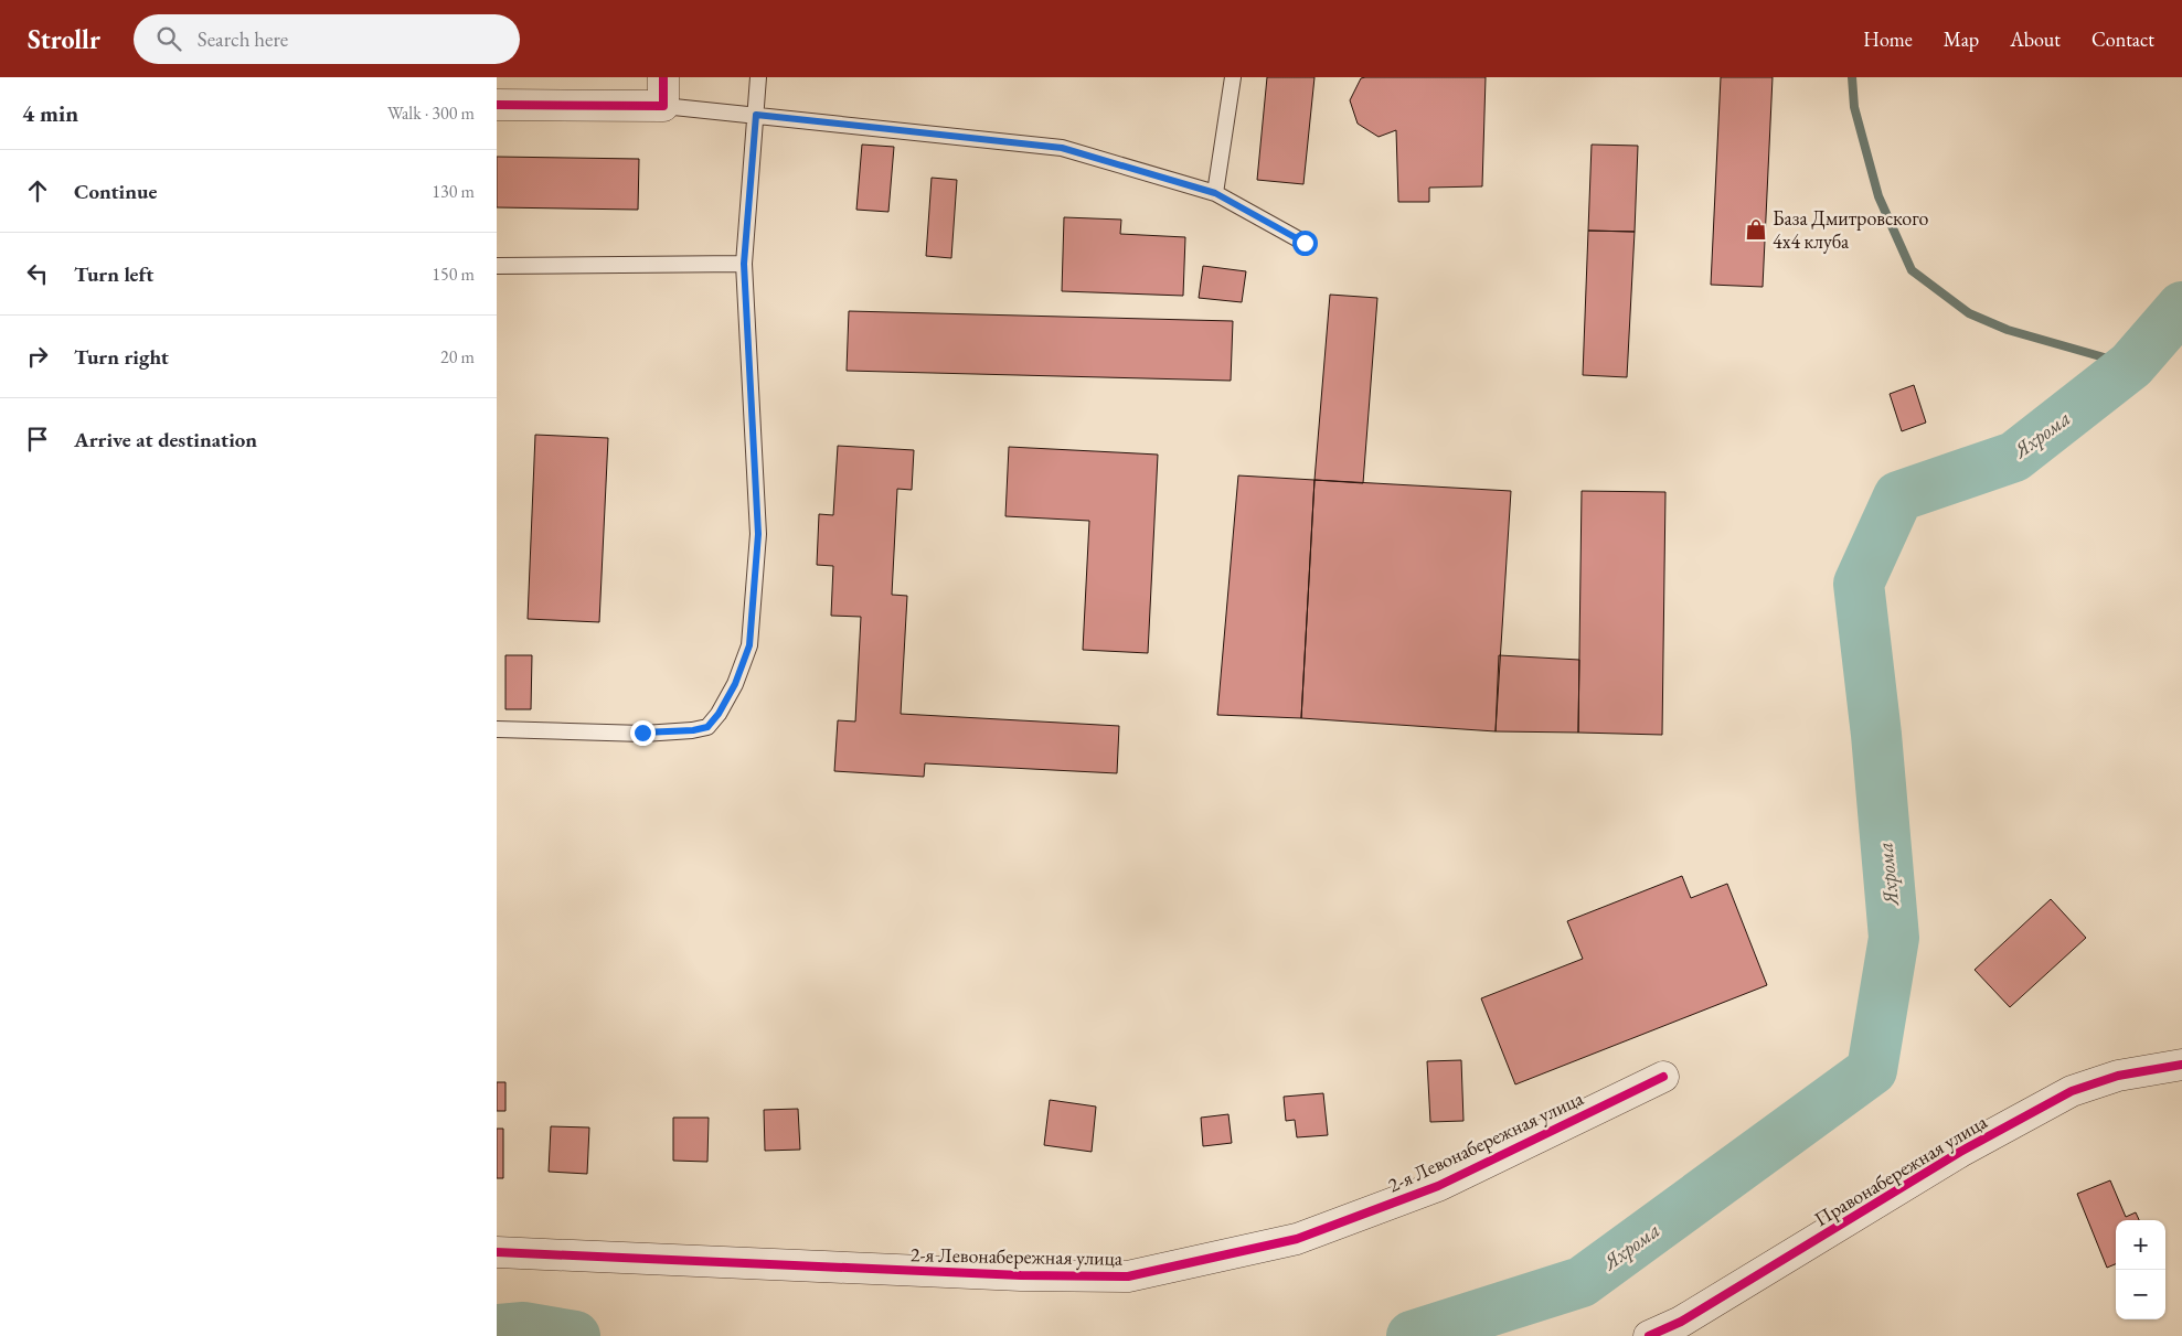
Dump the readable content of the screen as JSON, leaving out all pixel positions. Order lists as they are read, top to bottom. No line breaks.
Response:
{"streets":{"street":["2-я Левонабережная улица","Правонабережная улица"]},"water":["Яхрома"],"places":{"shop":["База Дмитровского 4х4 клуба"]},"page":{"header":"Strollr","search":"Search here","nav":["Home","Map","About","Contact"],"heading":["4 min","Walk · 300 m"],"list":[["Continue","130 m"],["Turn left","150 m"],["Turn right","20 m"],"Arrive at destination"],"map_buttons":["+","−"]}}
